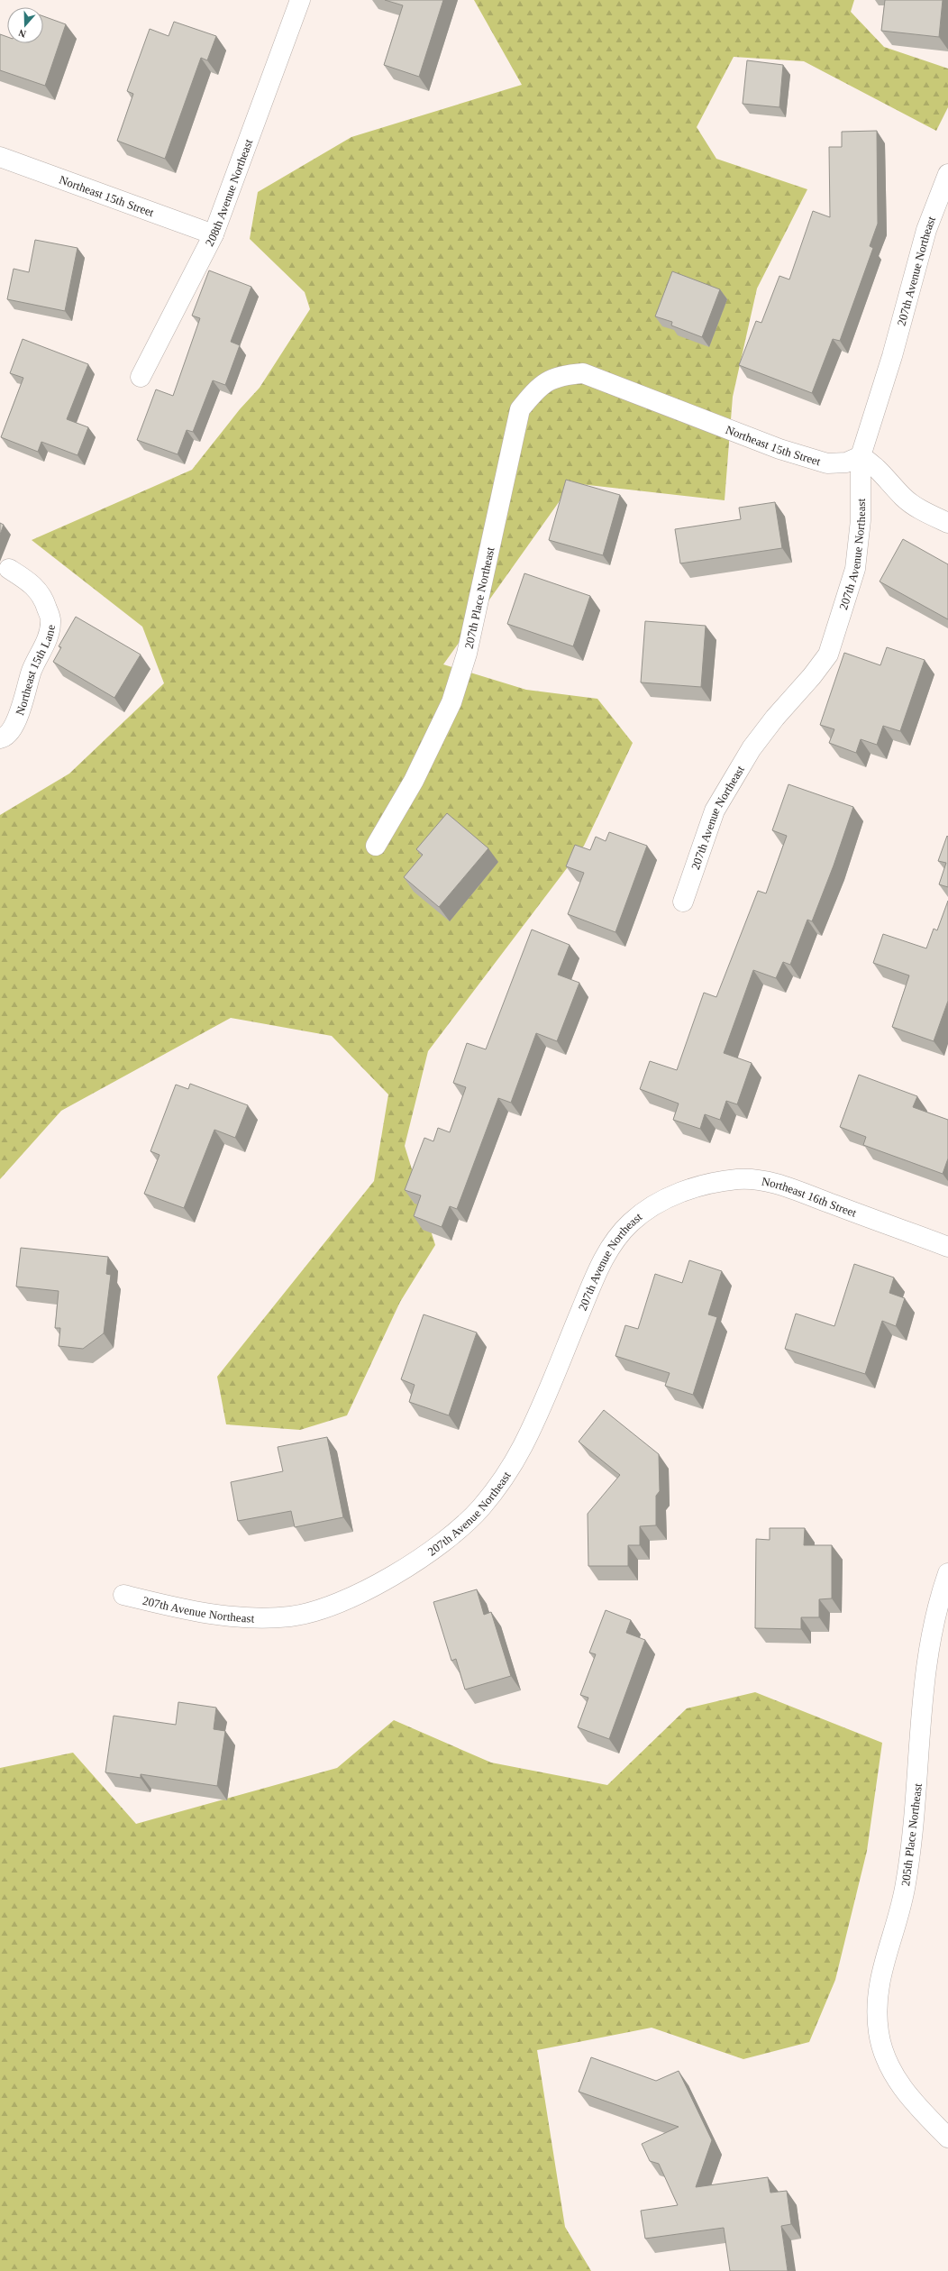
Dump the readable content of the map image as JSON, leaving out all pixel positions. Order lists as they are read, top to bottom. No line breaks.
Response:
{"streets":{"street":["208th Avenue Northeast","Northeast 15th Street","207th Avenue Northeast","207th Place Northeast","Northeast 15th Lane","Northeast 16th Street","205th Place Northeast"]},"crossings":[["208th Avenue Northeast","Northeast 15th Street"],["Northeast 15th Street","207th Avenue Northeast"],["Northeast 15th Street","207th Place Northeast"],["207th Avenue Northeast","Northeast 16th Street"]],"north":"bottom"}
